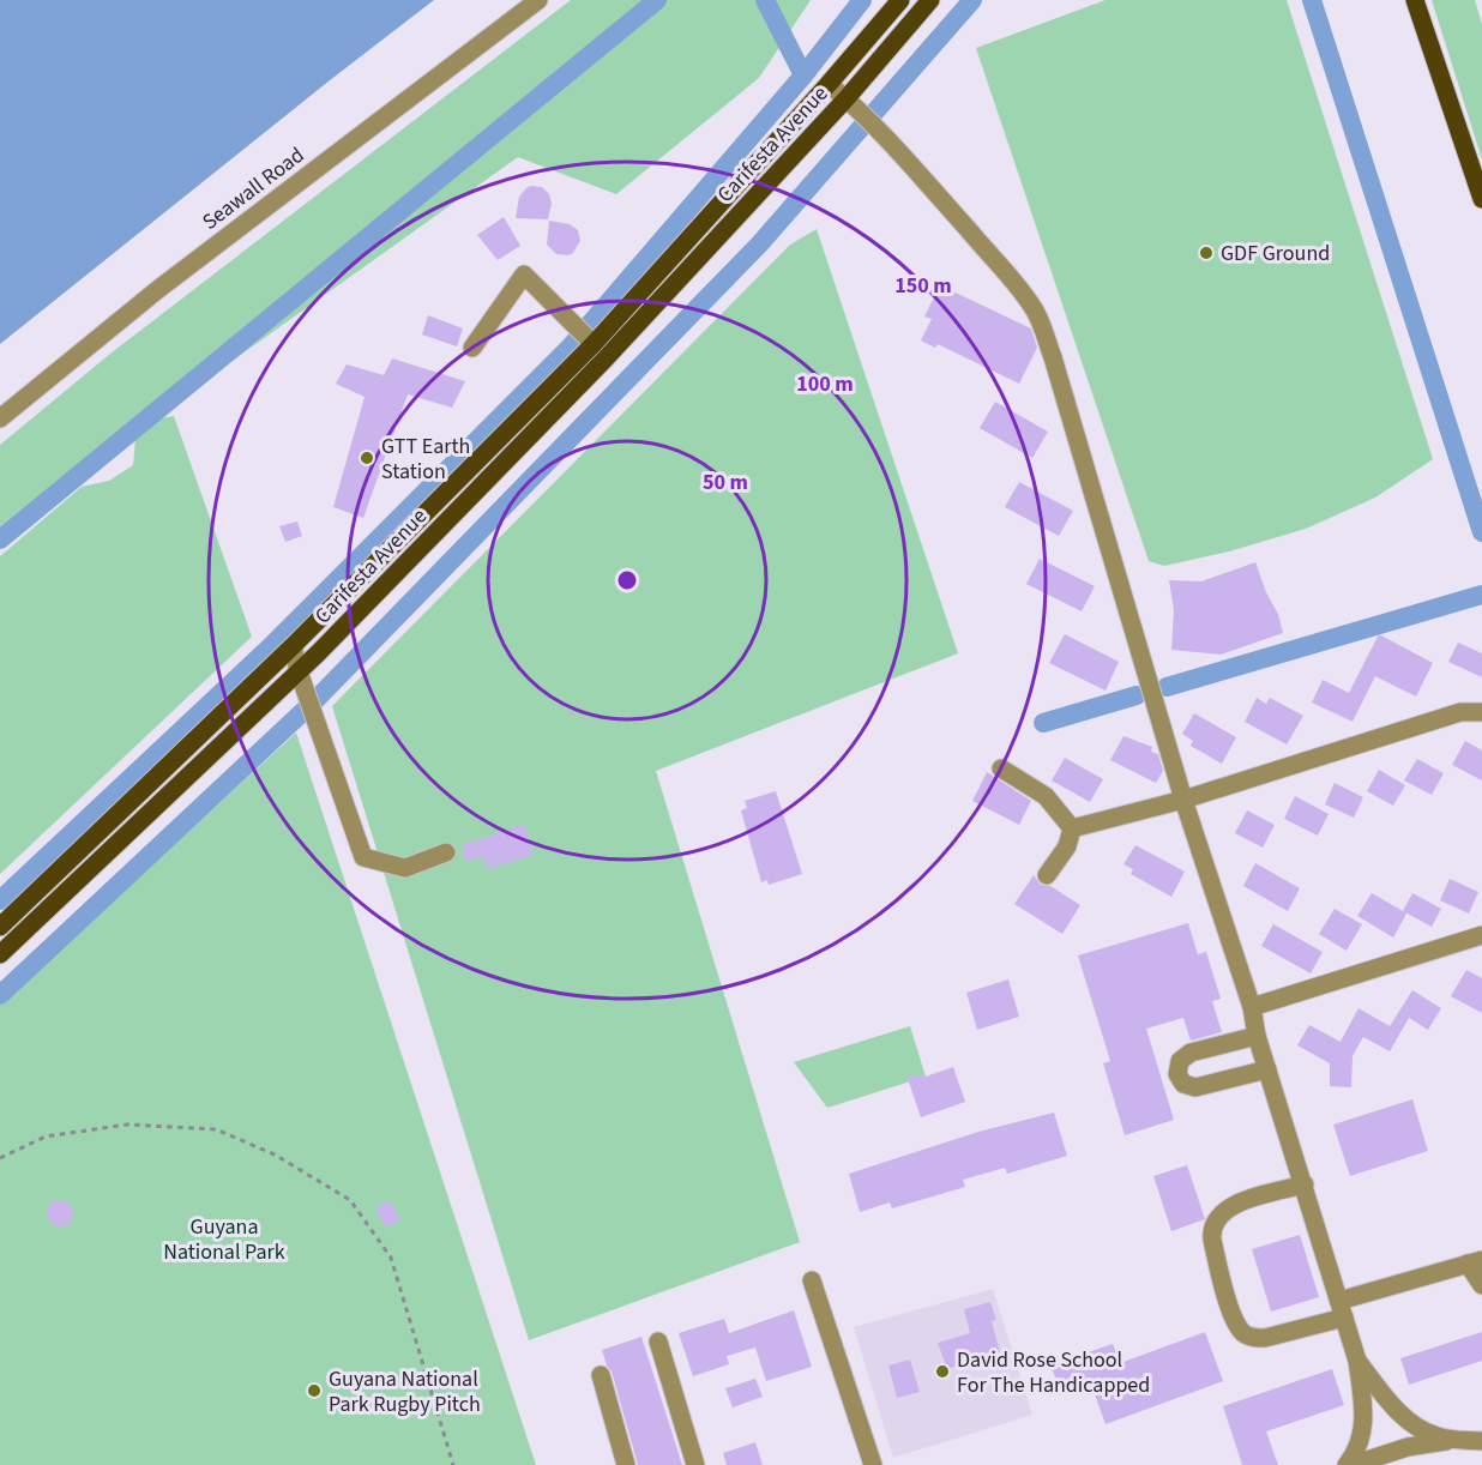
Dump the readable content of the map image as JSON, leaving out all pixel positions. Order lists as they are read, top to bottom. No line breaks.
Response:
{"streets":{"main road":["Carifesta Avenue"],"street":["Seawall Road"]},"parks":["Guyana National Park"],"places":["GDF Ground","GTT Earth Station","David Rose School For The Handicapped","Guyana National Park Rugby Pitch"],"rings":["150 m","100 m","50 m"]}
